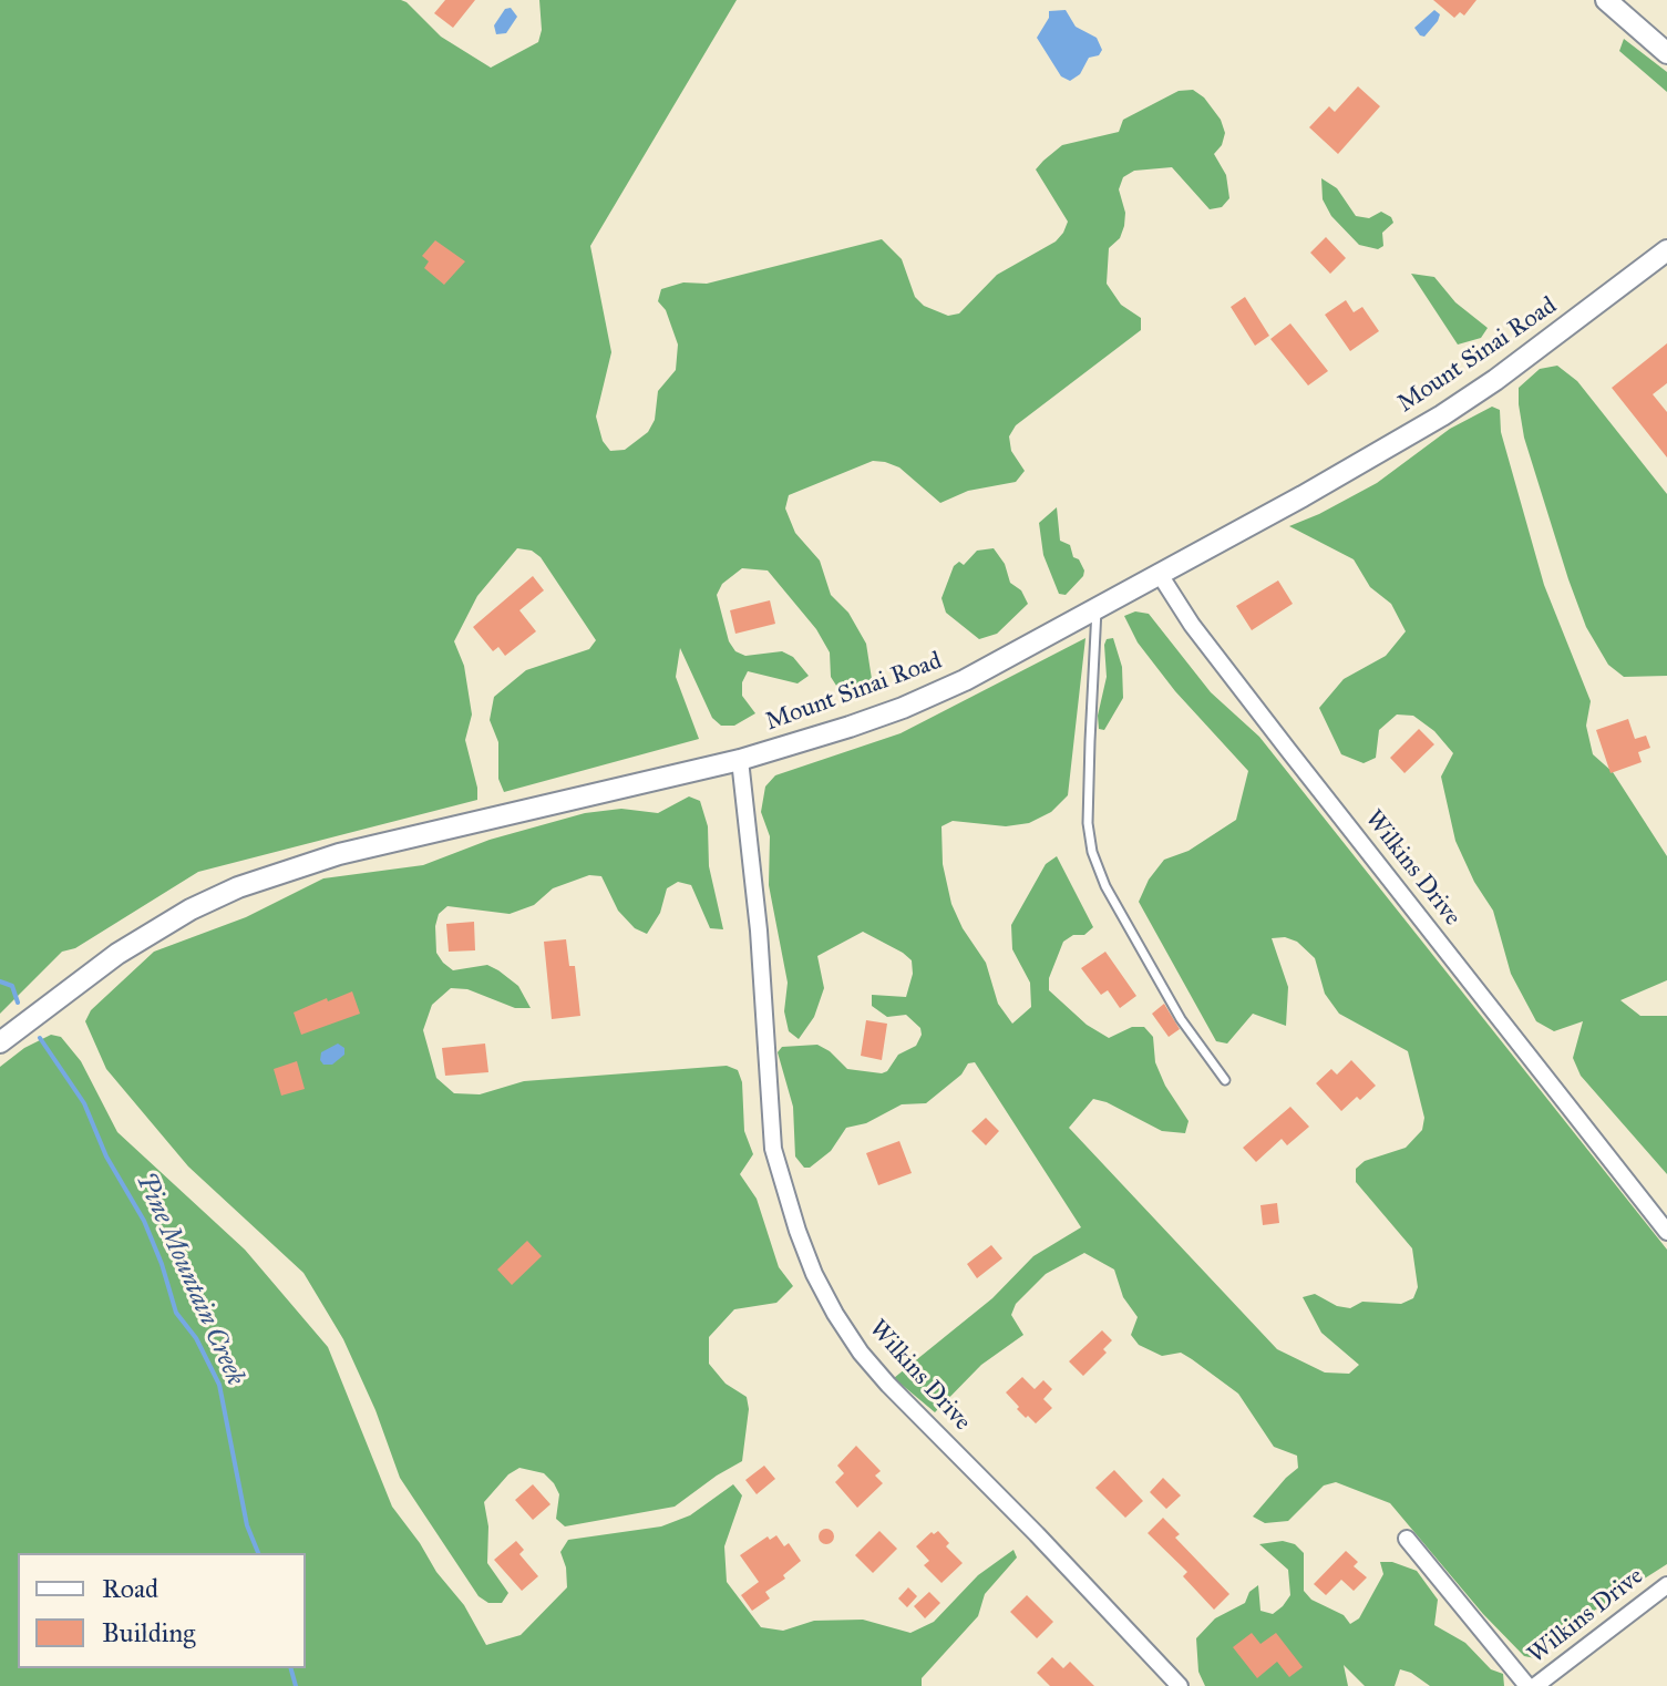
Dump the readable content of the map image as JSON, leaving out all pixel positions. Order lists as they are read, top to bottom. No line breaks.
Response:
{"streets":{"street":["Mount Sinai Road","Wilkins Drive"]},"crossings":[["Mount Sinai Road","Wilkins Drive"]],"water":["Pine Mountain Creek"],"legend":["Road","Building"]}
